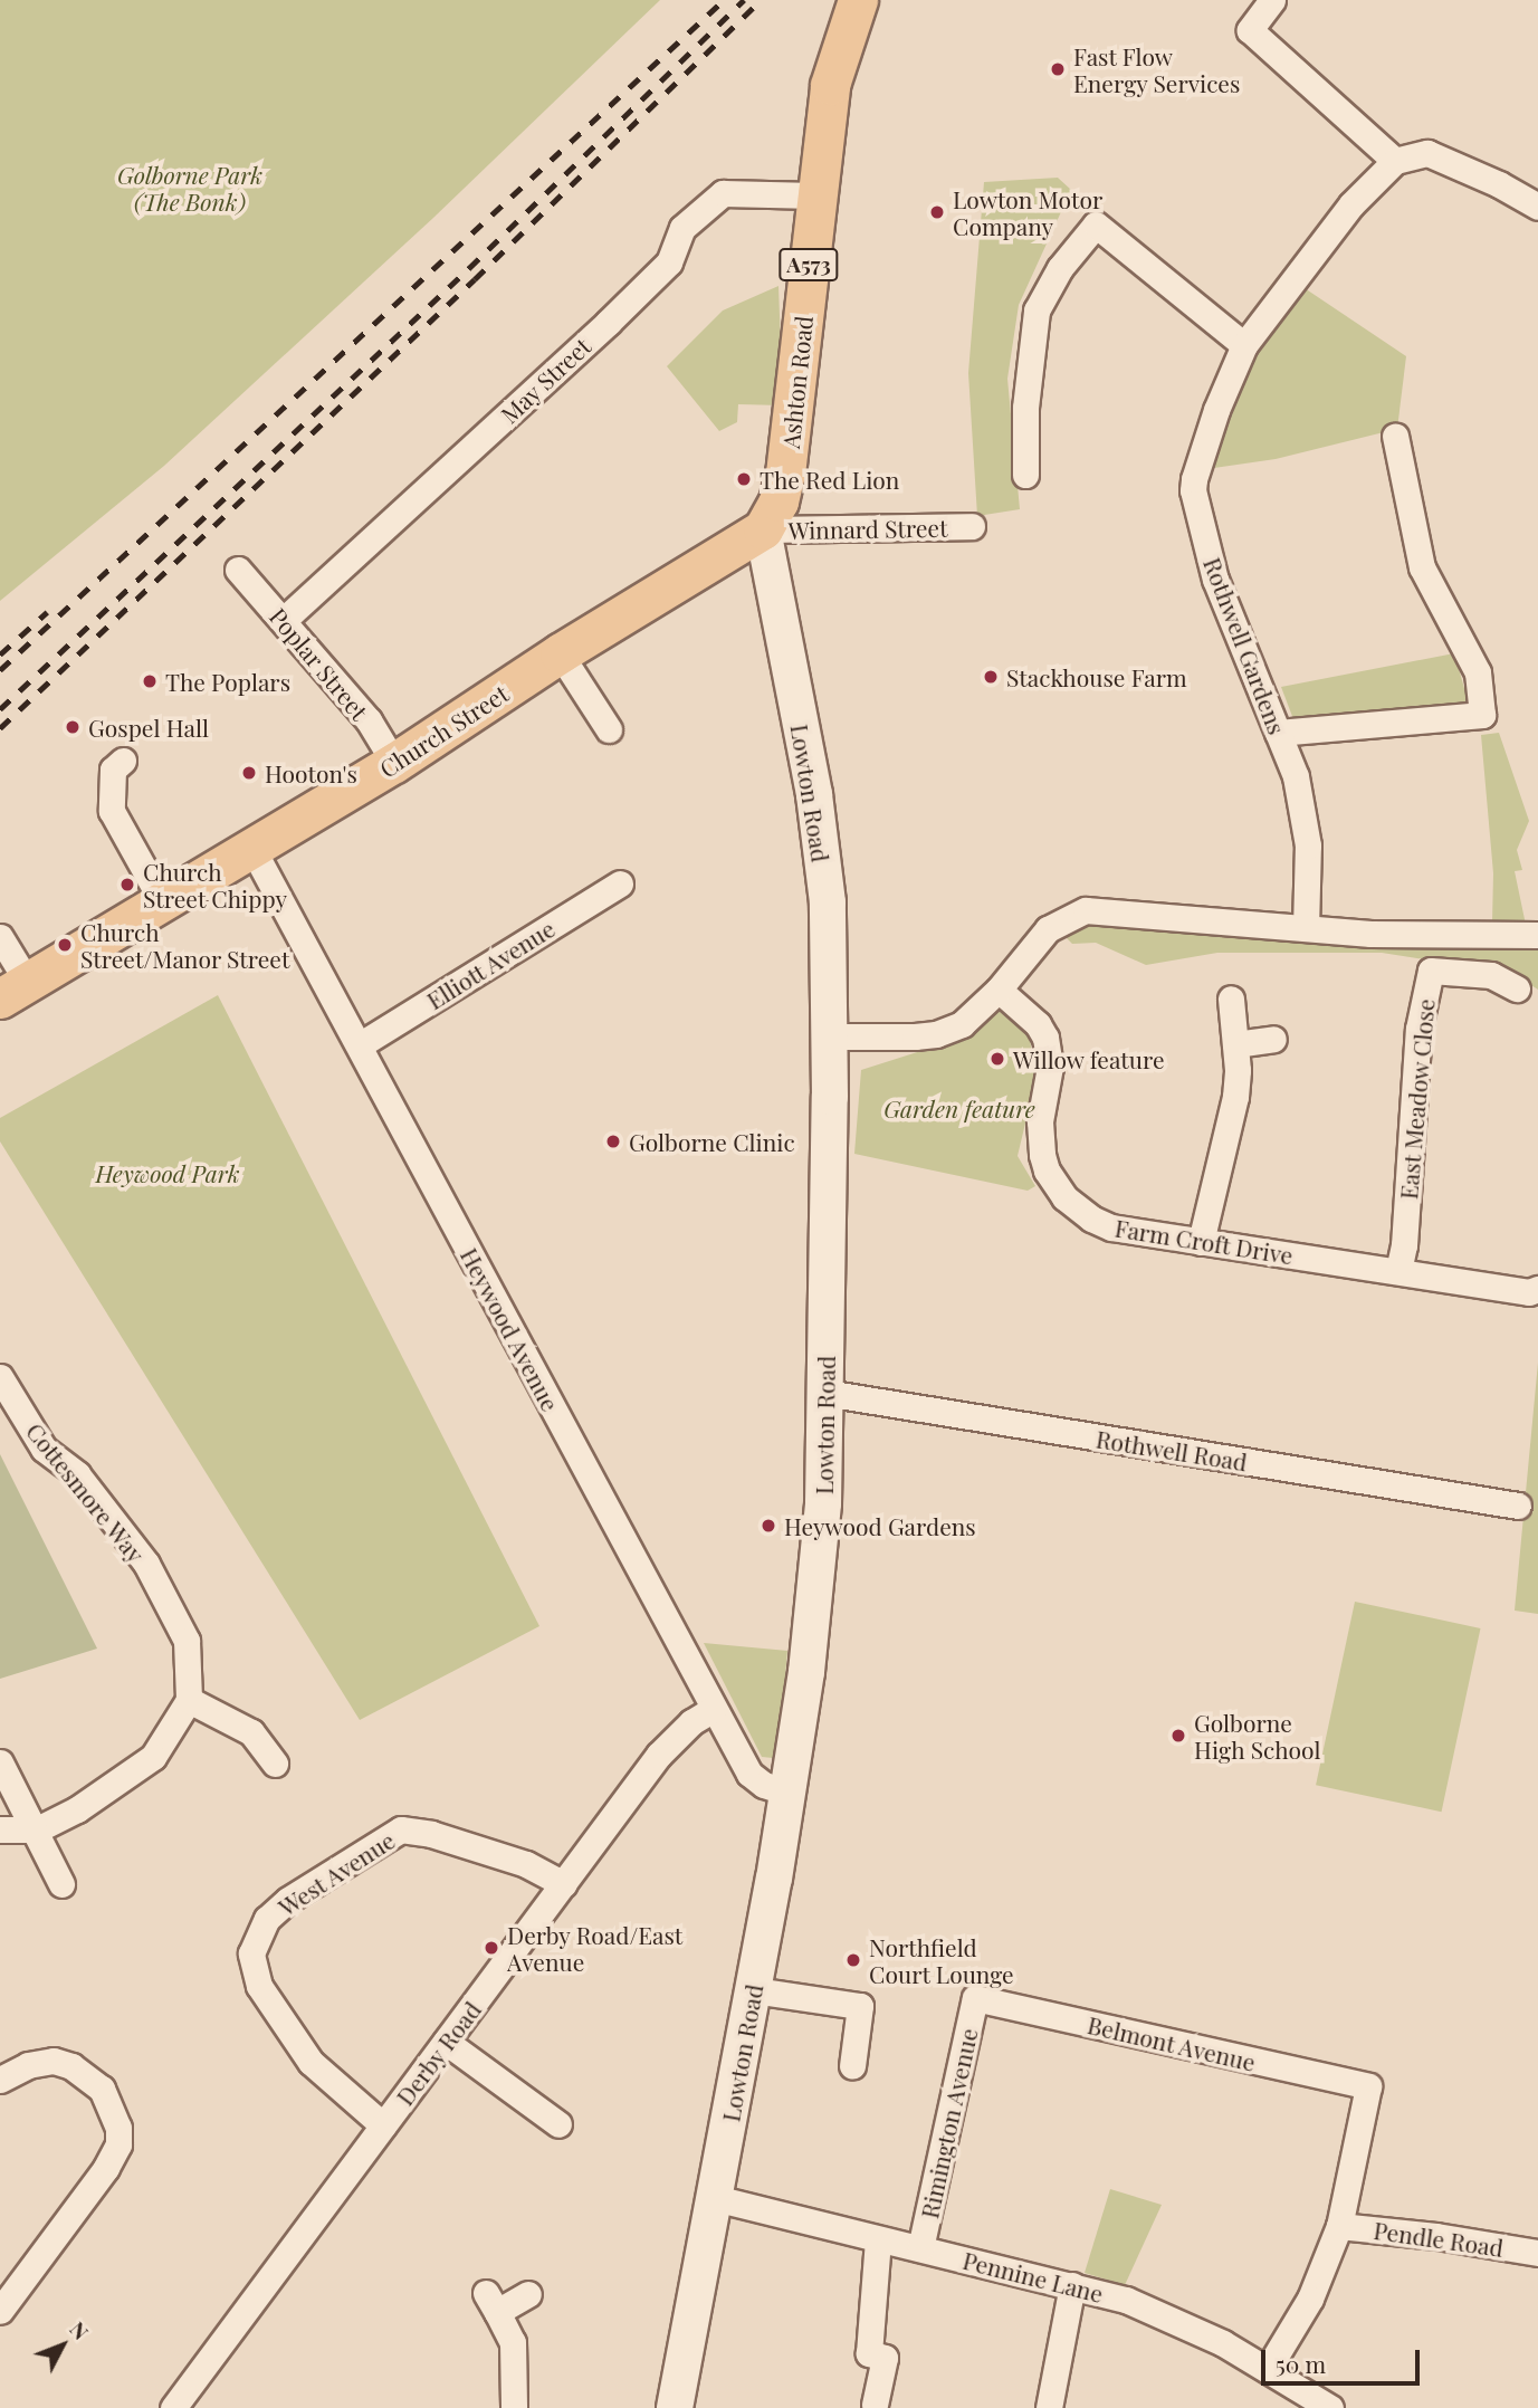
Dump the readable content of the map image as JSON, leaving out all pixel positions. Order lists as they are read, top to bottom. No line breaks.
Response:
{"streets":{"main road":["A573","Ashton Road","Church Street","Lowton Road"],"street":["May Street","Winnard Street","Rothwell Gardens","Poplar Street","Elliott Avenue","East Meadow Close","Farm Croft Drive","Heywood Avenue","Rothwell Road","Cottesmore Way","West Avenue","Belmont Avenue","Derby Road","Rimington Avenue","Pendle Road","Pennine Lane"]},"crossings":[["May Street","Ashton Road"],["May Street","Poplar Street"],["Ashton Road","Winnard Street"],["Ashton Road","Church Street"],["Ashton Road","Lowton Road"],["Winnard Street","Church Street"],["Winnard Street","Lowton Road"],["Poplar Street","Church Street"],["Church Street","Lowton Road"],["Church Street","Heywood Avenue"],["Lowton Road","Heywood Avenue"],["Lowton Road","Rothwell Road"],["Lowton Road","Pennine Lane"],["Elliott Avenue","Heywood Avenue"],["East Meadow Close","Farm Croft Drive"],["Heywood Avenue","Derby Road"],["West Avenue","Derby Road"],["Belmont Avenue","Rimington Avenue"],["Belmont Avenue","Pendle Road"],["Rimington Avenue","Pennine Lane"]],"parks":["Golborne Park (The Bonk)","Garden feature","Heywood Park"],"places":["Fast Flow Energy Services","Lowton Motor Company","The Red Lion","Stackhouse Farm","The Poplars","Gospel Hall","Hooton's","Church Street Chippy","Church Street/Manor Street","Willow feature","Golborne Clinic","Heywood Gardens","Golborne High School","Derby Road/East Avenue","Northfield Court Lounge"],"scale_bar":"50 m","north":"top right"}
